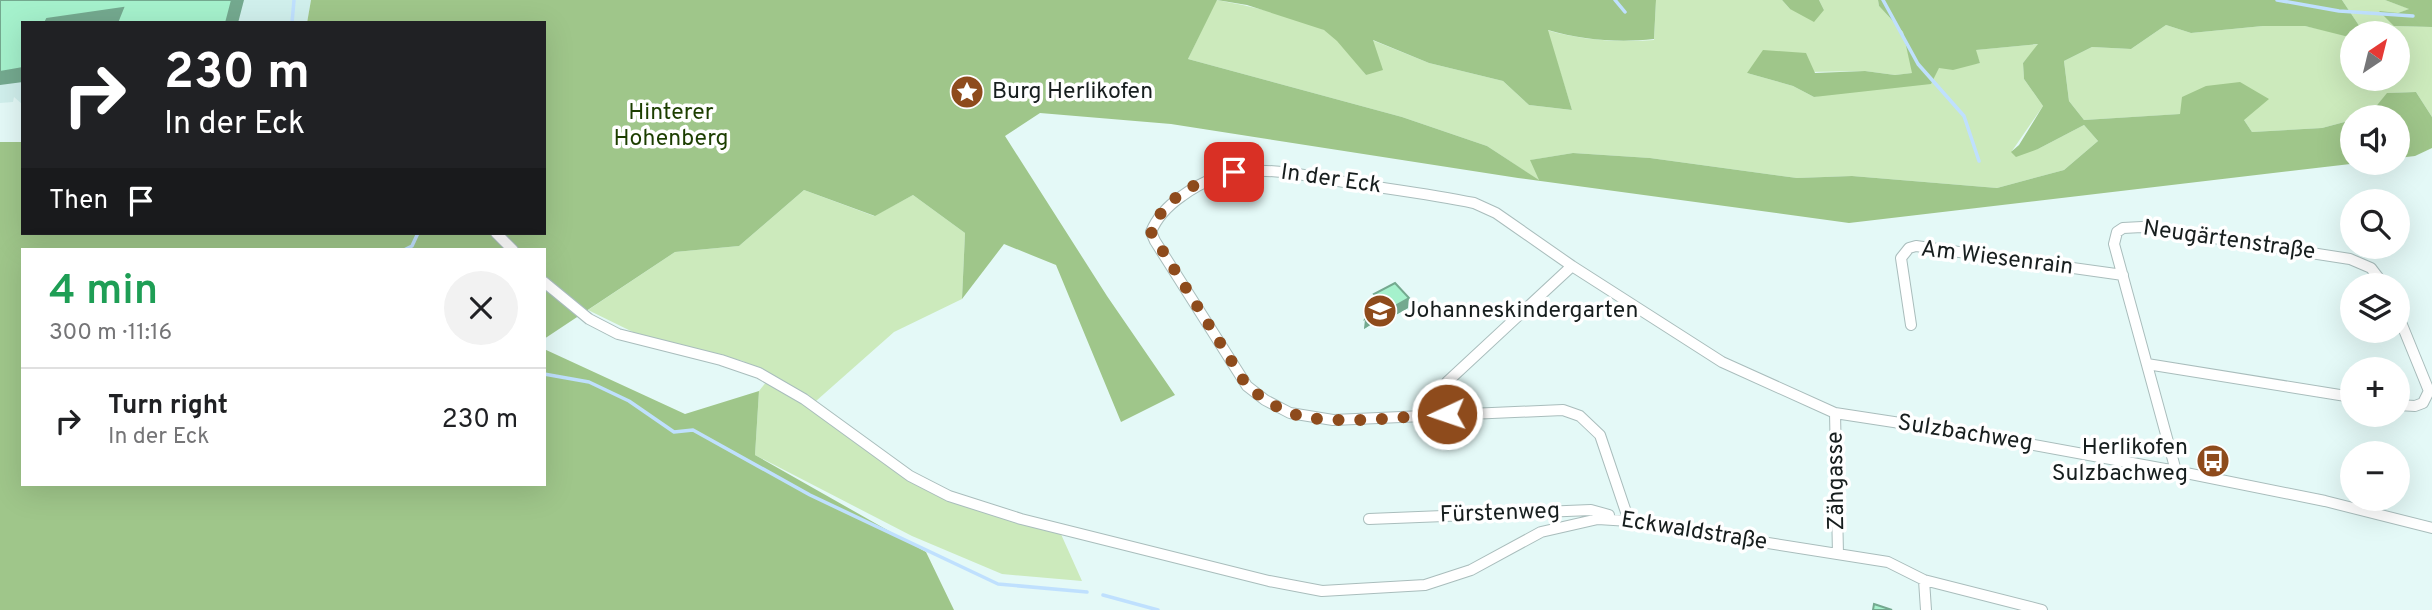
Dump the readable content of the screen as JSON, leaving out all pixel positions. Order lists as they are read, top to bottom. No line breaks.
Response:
{"streets":{"street":["In der Eck","Neugärtenstraße","Am Wiesenrain","Sulzbachweg","Zähgasse","Fürstenweg","Eckwaldstraße"]},"crossings":[["In der Eck","Sulzbachweg"],["In der Eck","Fürstenweg"],["In der Eck","Eckwaldstraße"],["Neugärtenstraße","Am Wiesenrain"],["Neugärtenstraße","Sulzbachweg"],["Sulzbachweg","Zähgasse"],["Zähgasse","Eckwaldstraße"],["Fürstenweg","Eckwaldstraße"]],"parks":["Hinterer Hohenberg"],"places":{"place":["Burg Herlikofen"],"school or university":["Johanneskindergarten"],"bus stop":["Herlikofen Sulzbachweg"]},"north":"top right","page":{"map_buttons":["+","−"],"turn":["230 m","In der Eck"],"then":"Then","heading":["4 min","300 m · 11:16"],"list":[{"name":"Turn right","note":"In der Eck","value":"230 m"}]}}
